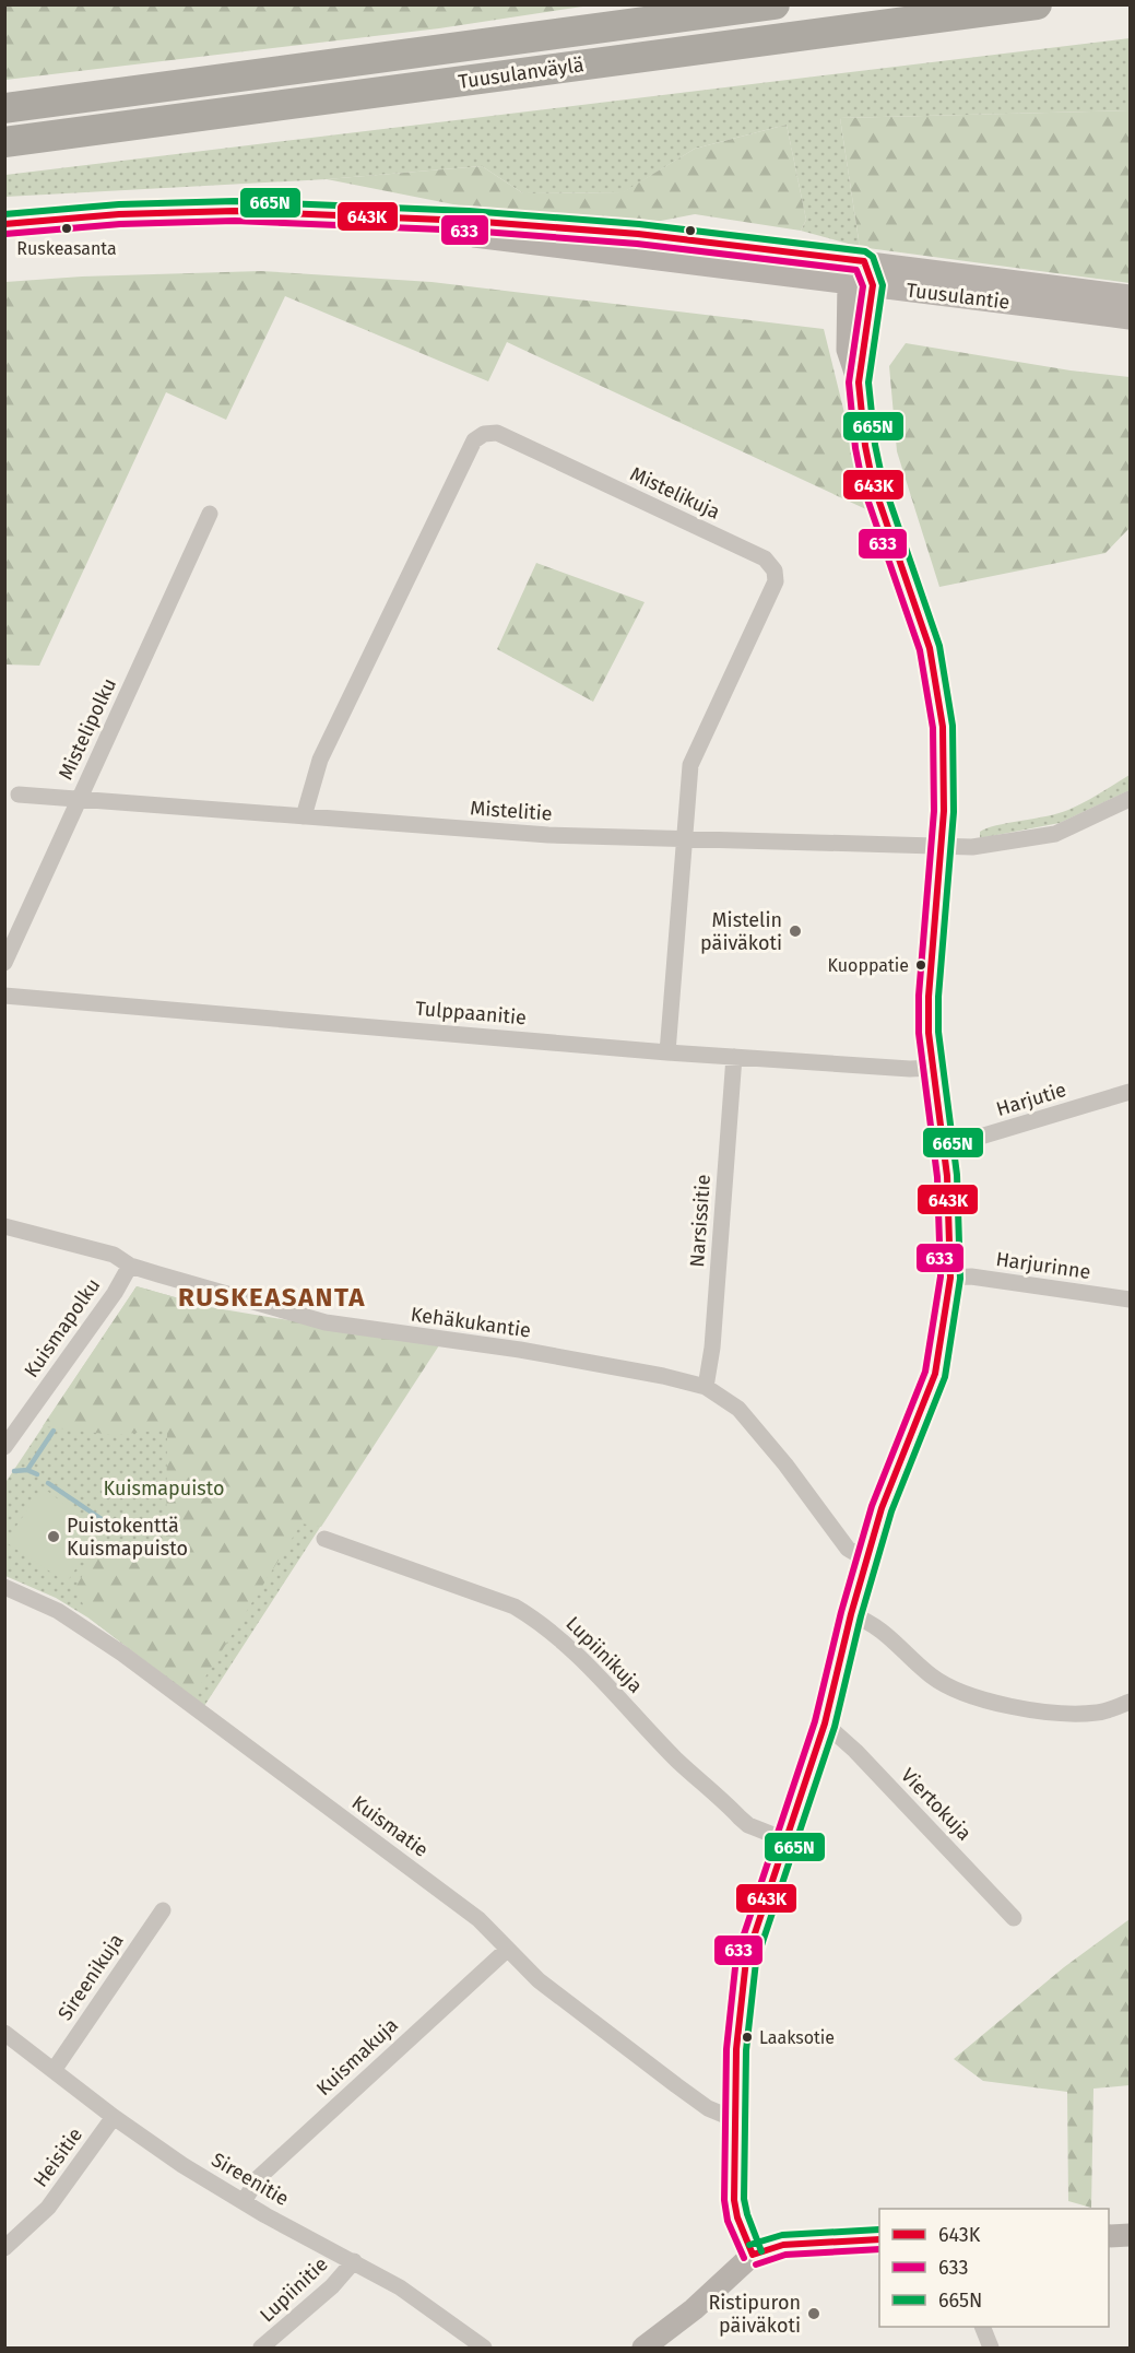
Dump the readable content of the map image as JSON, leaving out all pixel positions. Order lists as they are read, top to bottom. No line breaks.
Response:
{"streets":{"highway":["Tuusulanväylä"],"main road":["Tuusulantie"],"street":["Mistelikuja","Mistelipolku","Mistelitie","Tulppaanitie","Harjutie","Narsissitie","Harjurinne","Kehäkukantie","Kuismapolku","Lupiinikuja","Viertokuja","Kuismatie","Sireenikuja","Kuismakuja","Heisitie","Sireenitie","Lupiinitie"]},"crossings":[["Mistelikuja","Mistelitie"],["Mistelikuja","Tulppaanitie"],["Mistelipolku","Mistelitie"],["Tulppaanitie","Narsissitie"],["Narsissitie","Kehäkukantie"],["Kehäkukantie","Kuismapolku"],["Kuismatie","Kuismakuja"],["Sireenikuja","Sireenitie"],["Kuismakuja","Sireenitie"],["Heisitie","Sireenitie"],["Sireenitie","Lupiinitie"]],"districts":["RUSKEASANTA"],"parks":["Kuismapuisto"],"places":["Ruskeasanta","Mistelin päiväkoti","Kuoppatie","Puistokenttä Kuismapuisto","Laaksotie","Ristipuron päiväkoti"],"lines":["transit line 665N","transit line 643K","transit line 633"],"legend":["643K","633","665N"]}
